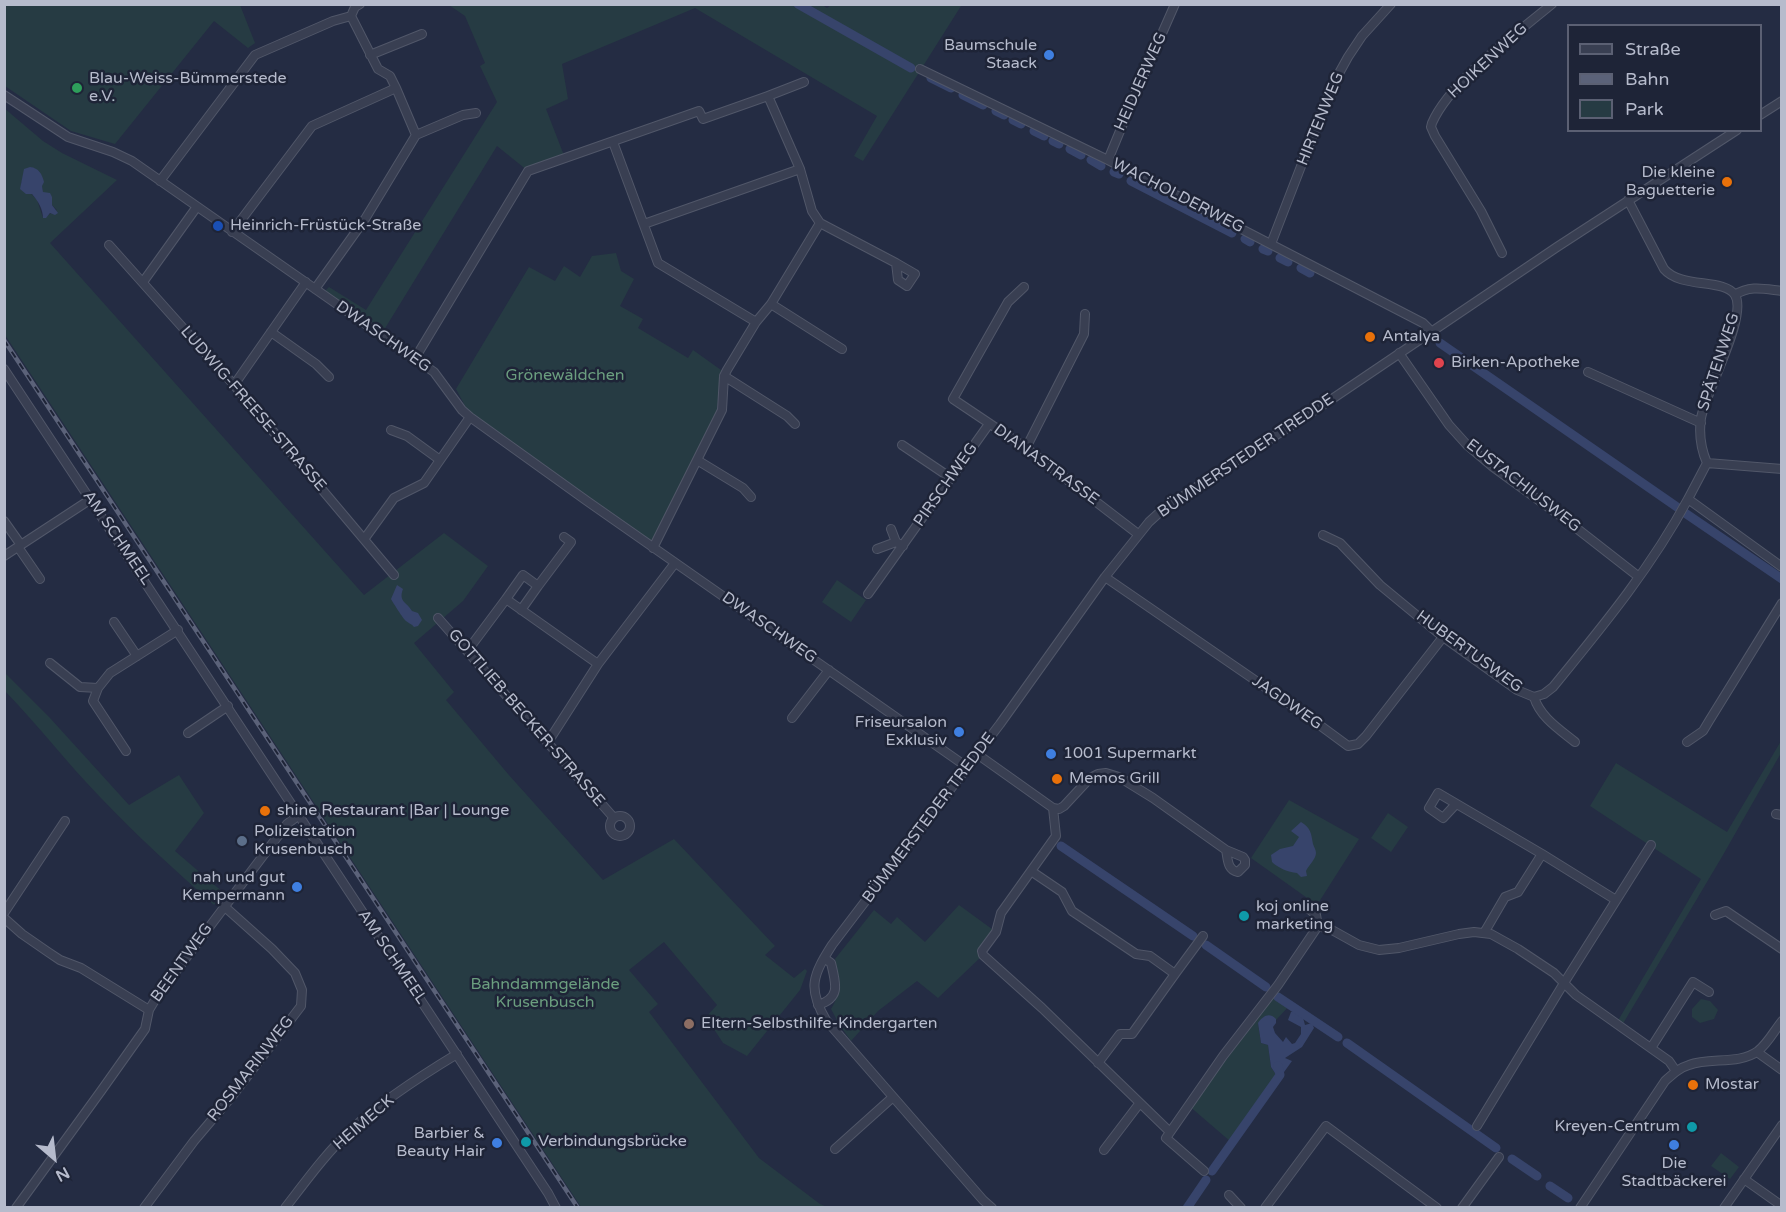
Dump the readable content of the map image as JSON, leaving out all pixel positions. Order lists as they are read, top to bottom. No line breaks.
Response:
{"streets":{"street":["HOIKENWEG","HEIDJERWEG","HIRTENWEG","WACHOLDERWEG","DWASCHWEG","SPÄTENWEG","LUDWIG-FREESE-STRASSE","BÜMMERSTEDER TREDDE","DIANASTRASSE","PIRSCHWEG","EUSTACHIUSWEG","AM SCHMEEL","HUBERTUSWEG","JAGDWEG","GOTTLIEB-BECKER-STRASSE","BEENTWEG","ROSMARINWEG","HEIMECK"]},"crossings":[["HEIDJERWEG","WACHOLDERWEG"],["HIRTENWEG","WACHOLDERWEG"],["WACHOLDERWEG","BÜMMERSTEDER TREDDE"],["DWASCHWEG","BÜMMERSTEDER TREDDE"],["SPÄTENWEG","BÜMMERSTEDER TREDDE"],["BÜMMERSTEDER TREDDE","DIANASTRASSE"],["BÜMMERSTEDER TREDDE","EUSTACHIUSWEG"],["BÜMMERSTEDER TREDDE","JAGDWEG"],["DIANASTRASSE","PIRSCHWEG"],["EUSTACHIUSWEG","HUBERTUSWEG"],["AM SCHMEEL","BEENTWEG"],["AM SCHMEEL","HEIMECK"],["HUBERTUSWEG","JAGDWEG"],["BEENTWEG","ROSMARINWEG"]],"parks":["Grönewäldchen","Bahndammgelände Krusenbusch"],"places":["Baumschule Staack","Blau-Weiss-Bümmerstede e.V.","Die kleine Baguetterie","Heinrich-Früstück-Straße","Antalya","Birken-Apotheke","Friseursalon Exklusiv","1001 Supermarkt","Memos Grill","shine Restaurant |Bar | Lounge","Polizeistation Krusenbusch","nah und gut Kempermann","koj online marketing","Eltern-Selbsthilfe-Kindergarten","Mostar","Kreyen-Centrum","Verbindungsbrücke","Barbier & Beauty Hair","Die Stadtbäckerei"],"legend":["Straße","Bahn","Park"],"north":"bottom right"}
